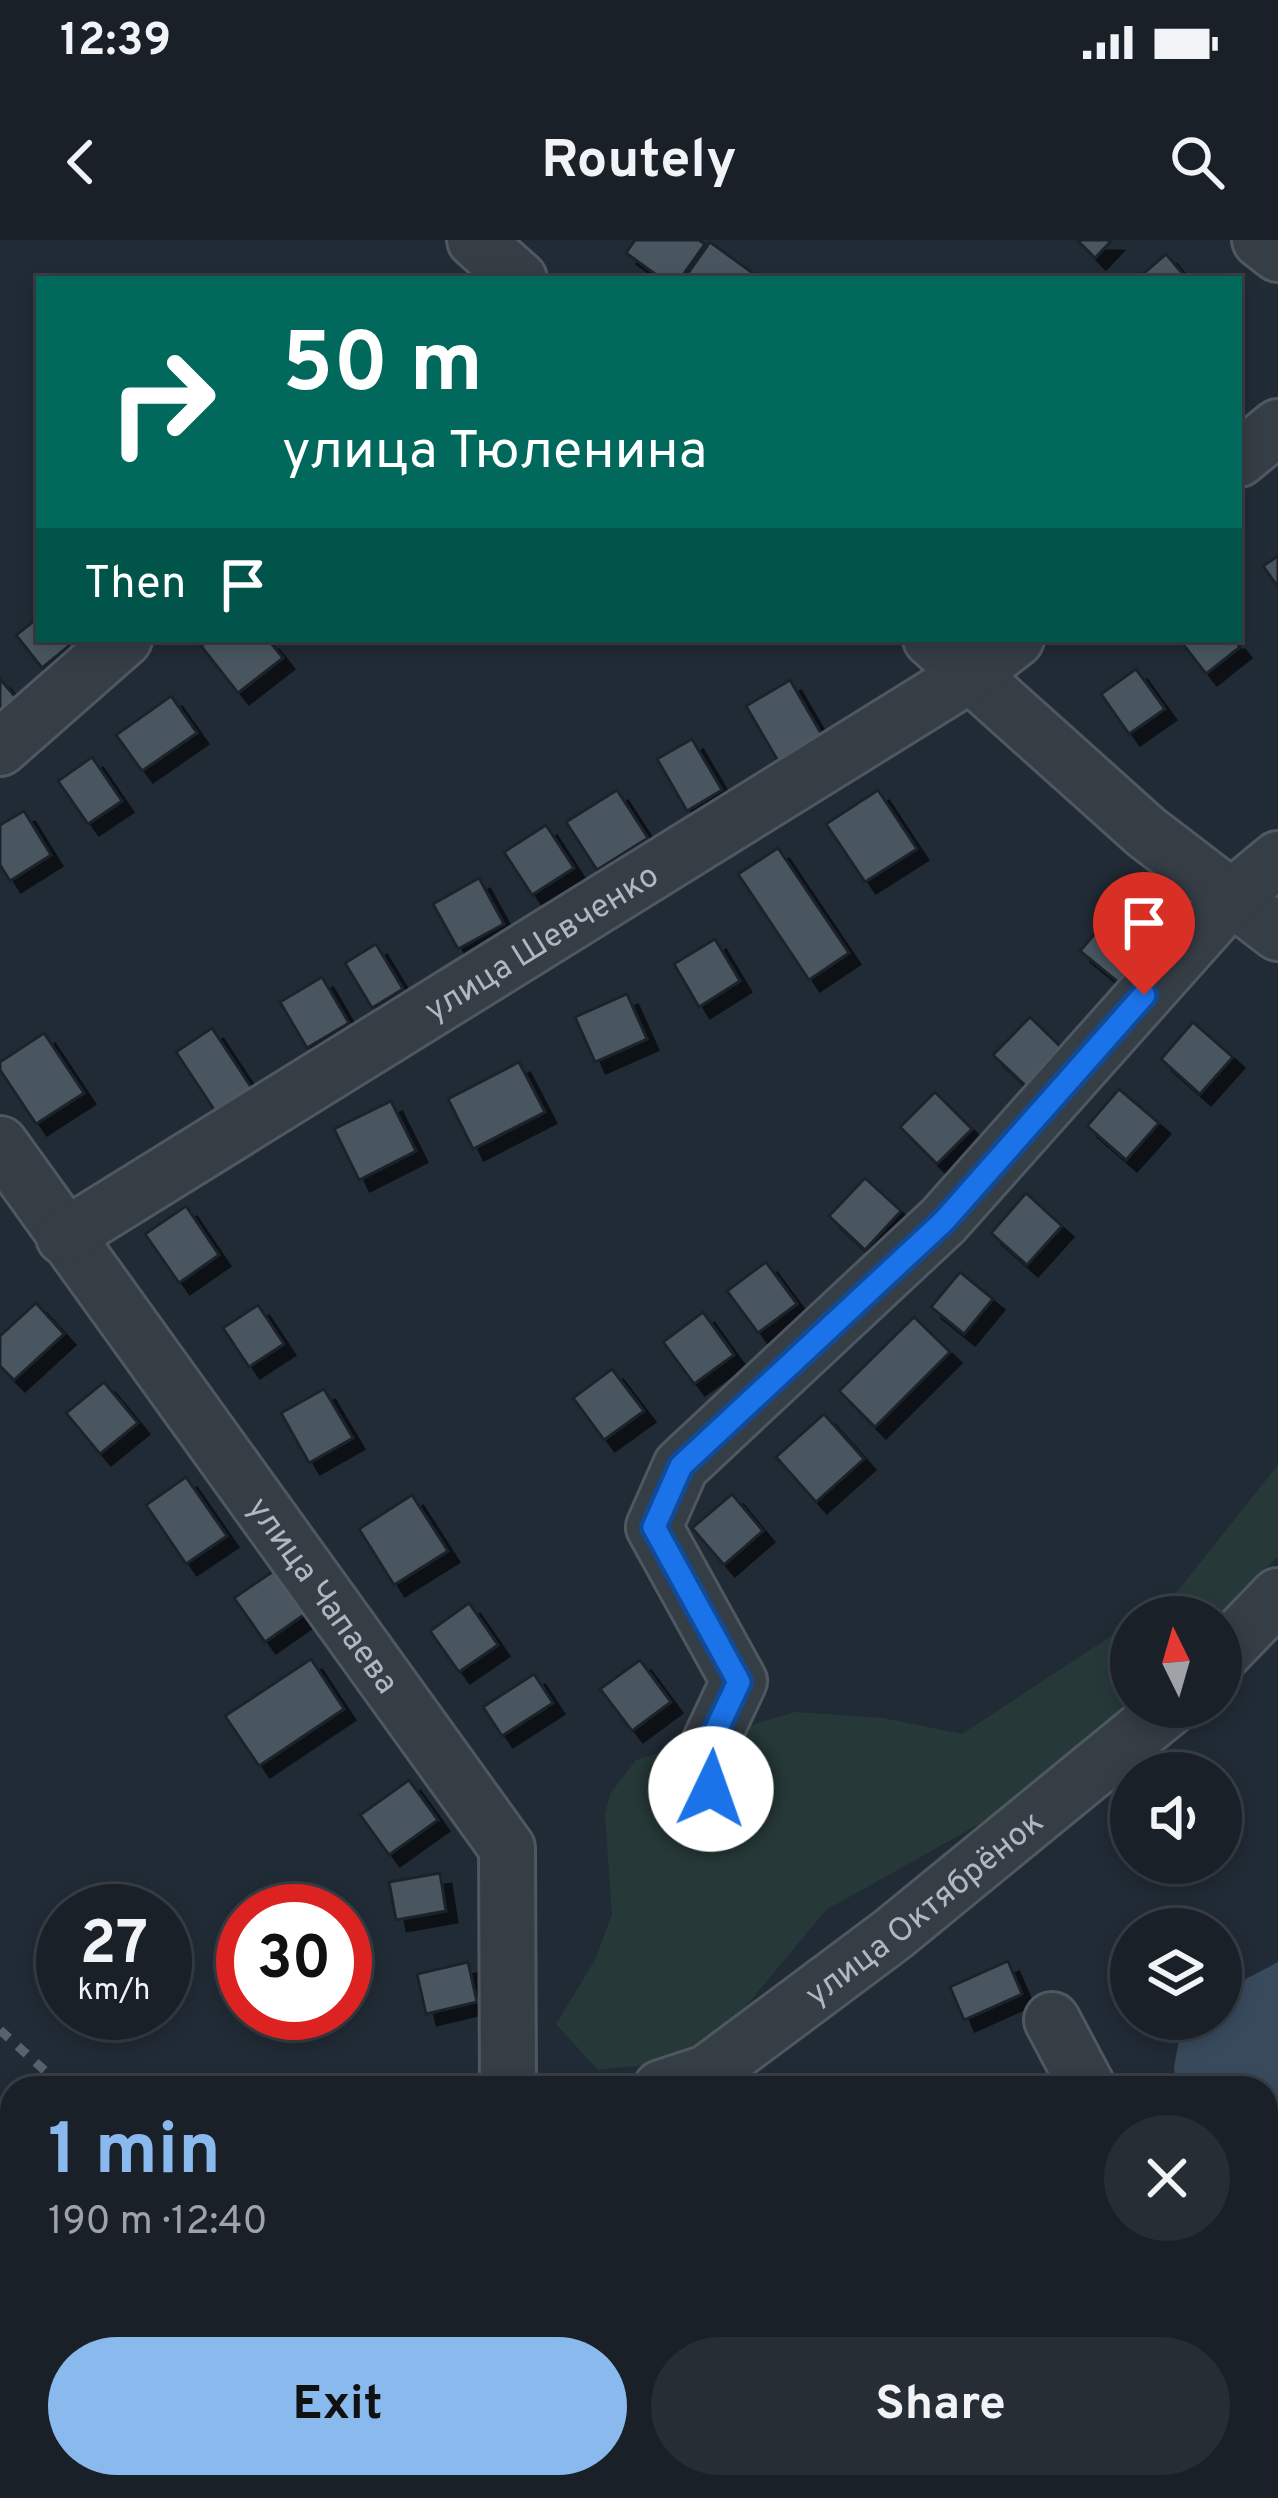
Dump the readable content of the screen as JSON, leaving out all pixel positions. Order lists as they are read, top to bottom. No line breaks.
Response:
{"streets":{"street":["улица Шевченко","улица Чапаева","улица Октябрёнок"]},"crossings":[["улица Шевченко","улица Чапаева"]],"north":"top","page":{"status":"12:39","header":"Routely","turn":["50 m","улица Тюленина"],"then":"Then","speed":"27 km/h","limit":"30","heading":["1 min","190 m · 12:40"],"buttons":["Exit","Share"]}}
